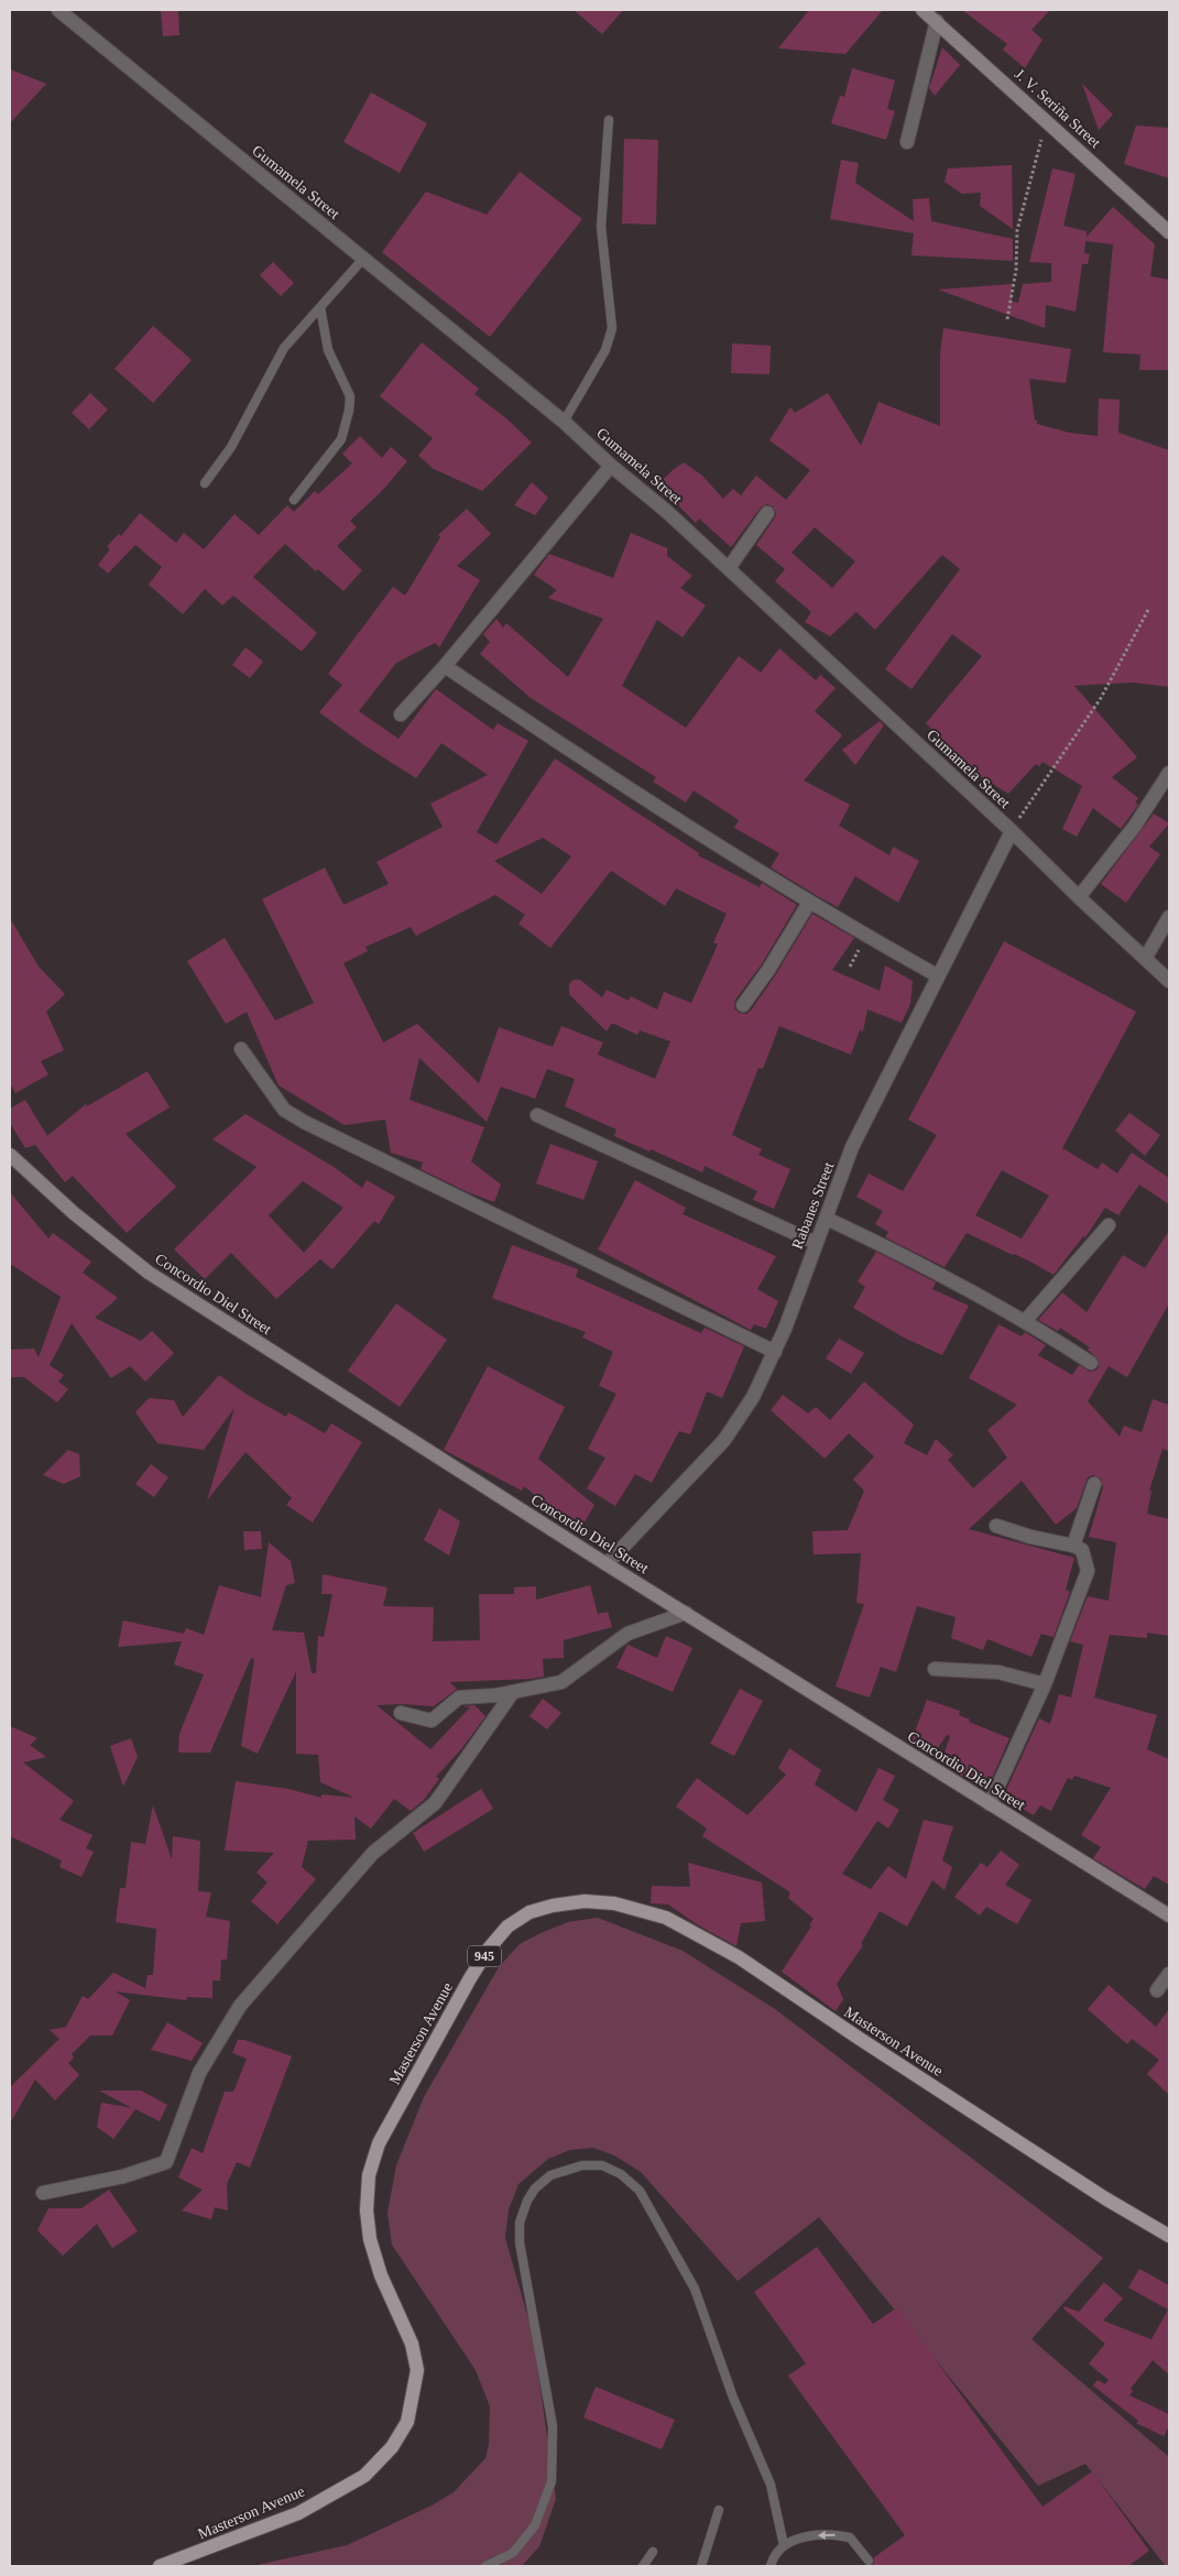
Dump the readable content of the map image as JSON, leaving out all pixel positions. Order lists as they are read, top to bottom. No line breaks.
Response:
{"streets":{"main road":["J. V. Seriña Street","Concordio Diel Street","945","Masterson Avenue"],"street":["Gumamela Street","Rabanes Street"]},"crossings":[["Gumamela Street","Rabanes Street"],["Rabanes Street","Concordio Diel Street"]]}
